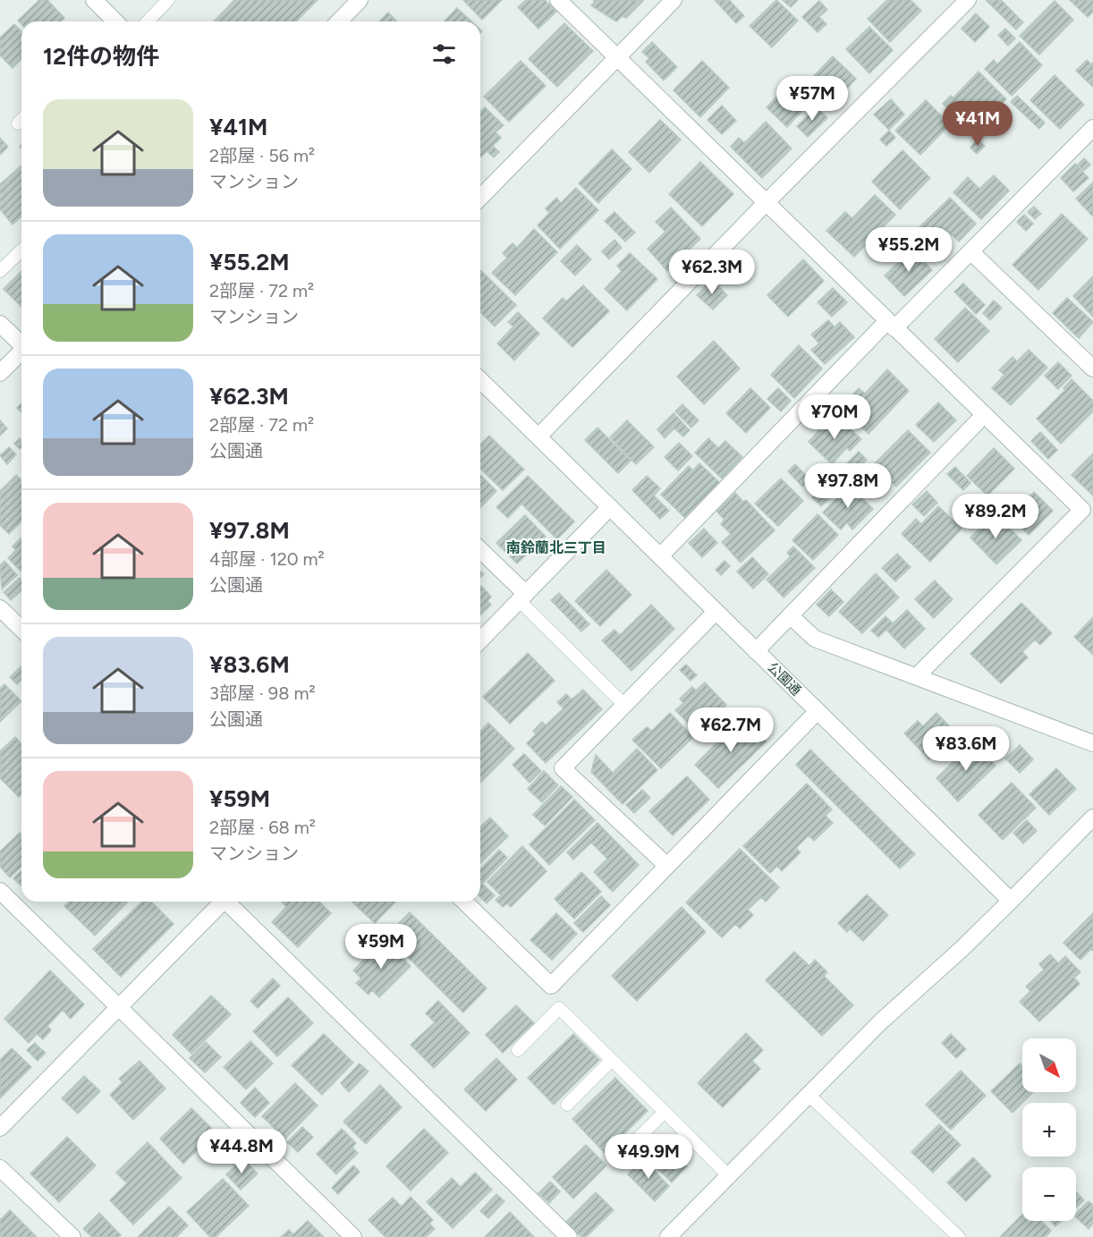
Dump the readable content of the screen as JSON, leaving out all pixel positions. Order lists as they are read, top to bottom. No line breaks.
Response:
{"streets":{"street":["公園通"]},"districts":["南鈴蘭北三丁目"],"north":"bottom right","page":{"heading":"12件の物件","price":["¥57M","¥41M","¥55.2M","¥62.3M","¥70M","¥97.8M","¥89.2M","¥62.7M","¥83.6M","¥59M","¥44.8M","¥49.9M"],"list":[{"name":"¥41M","note":"2部屋 · 56 m² · マンション"},{"name":"¥55.2M","note":"2部屋 · 72 m² · マンション"},{"name":"¥62.3M","note":"2部屋 · 72 m² · 公園通"},{"name":"¥97.8M","note":"4部屋 · 120 m² · 公園通"},{"name":"¥83.6M","note":"3部屋 · 98 m² · 公園通"},{"name":"¥59M","note":"2部屋 · 68 m² · マンション"}],"map_buttons":["+","−"]}}
